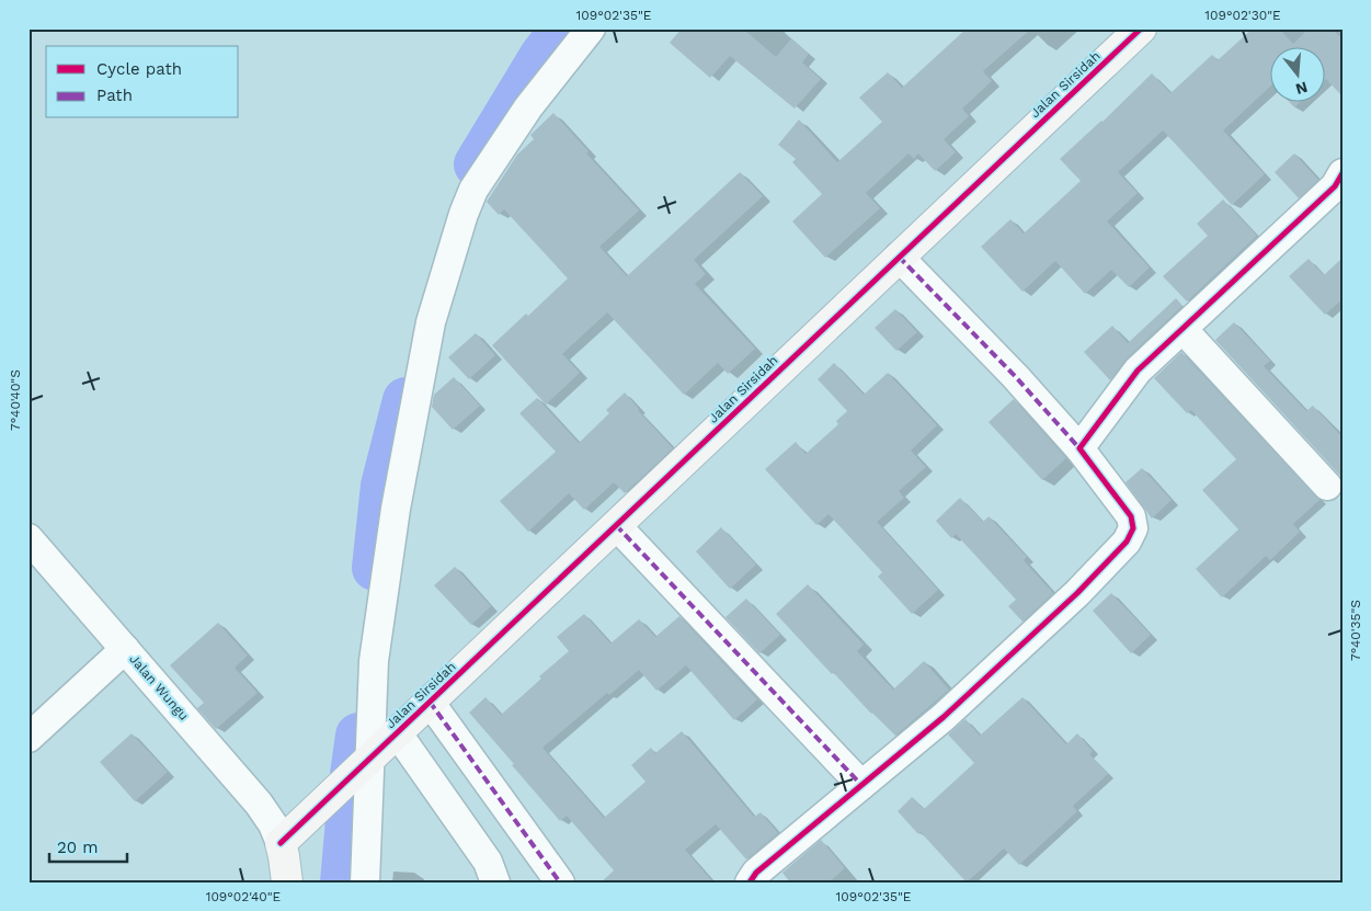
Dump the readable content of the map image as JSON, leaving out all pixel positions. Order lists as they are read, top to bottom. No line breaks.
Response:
{"streets":{"street":["Jalan Sirsidah","Jalan Wungu"]},"crossings":[["Jalan Sirsidah","Jalan Wungu"]],"legend":["Cycle path","Path"],"scale_bar":"20 m","north":"bottom","coordinates":["109°02'35\"E","109°02'30\"E","7°40'40\"S","7°40'35\"S","109°02'40\"E"]}
